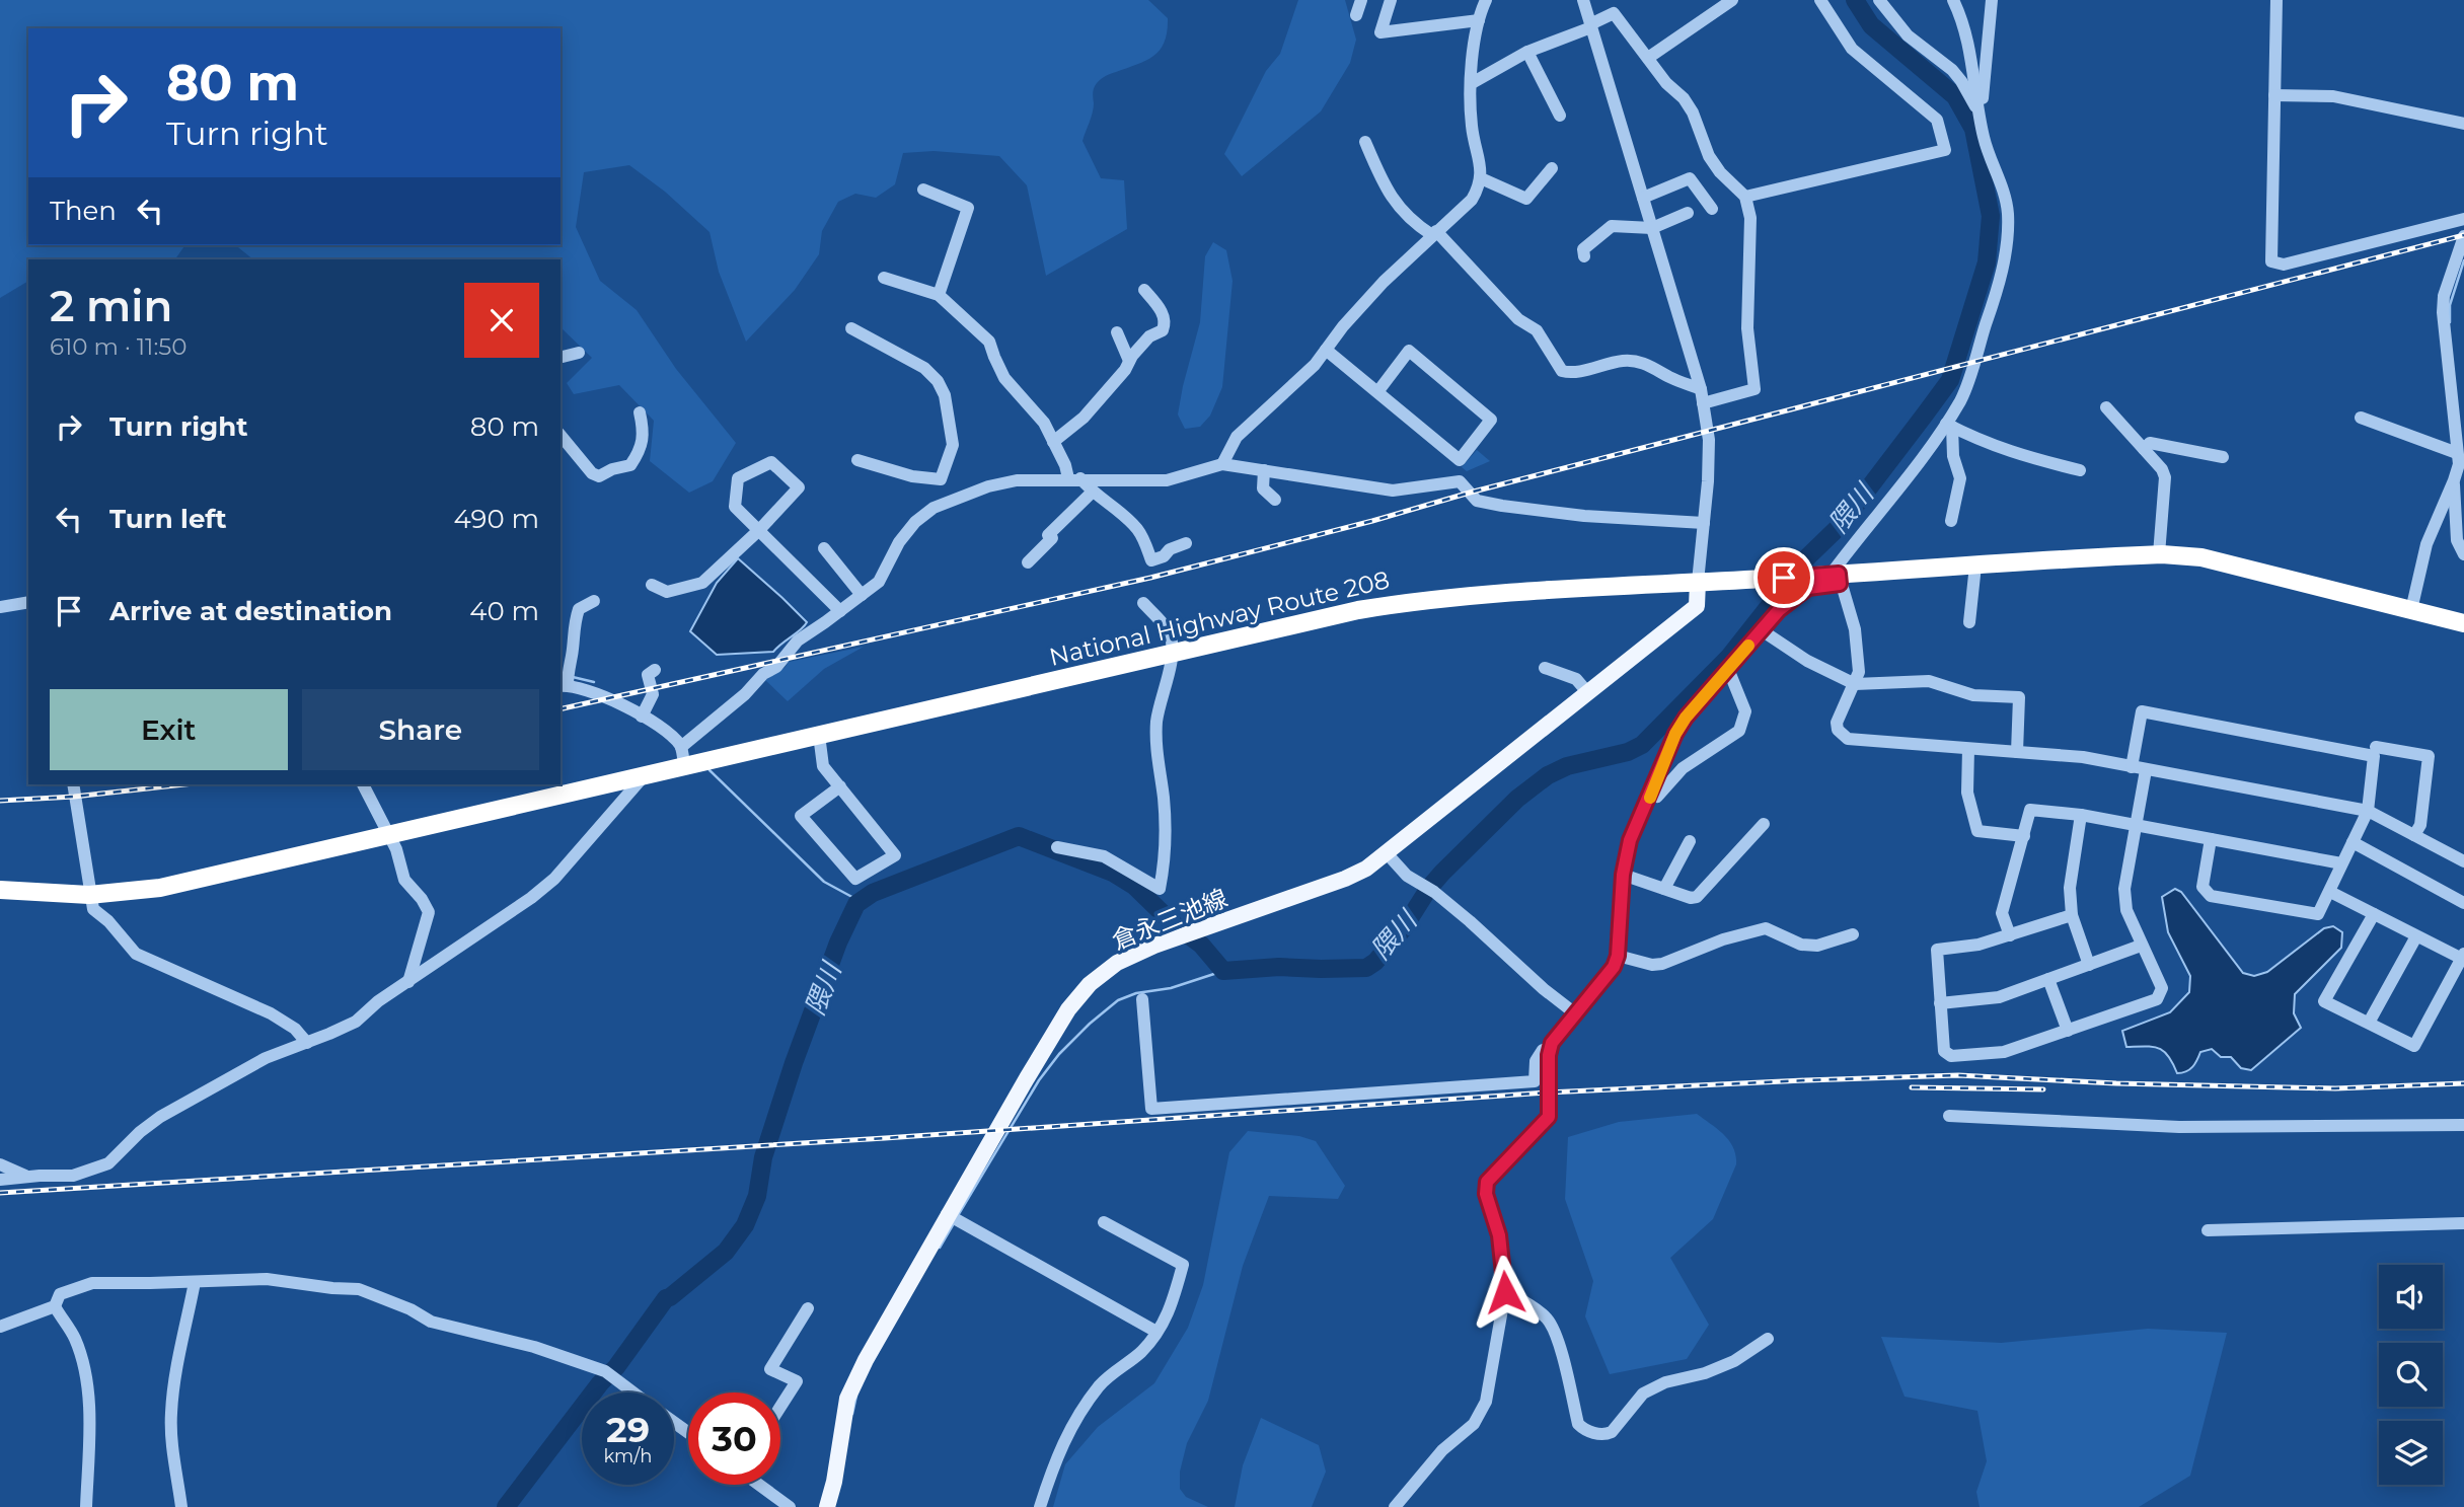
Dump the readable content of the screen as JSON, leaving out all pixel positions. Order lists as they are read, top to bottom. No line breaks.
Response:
{"streets":{"highway":["National Highway Route 208"],"main road":["倉永三池線"]},"crossings":[["National Highway Route 208","倉永三池線"]],"water":["隈川"],"page":{"turn":["80 m","Turn right"],"then":"Then","heading":["2 min","610 m · 11:50"],"list":[{"name":"Turn right","value":"80 m"},{"name":"Turn left","value":"490 m"},{"name":"Arrive at destination","value":"40 m"}],"buttons":["Exit","Share"],"speed":"29 km/h","limit":"30"}}
